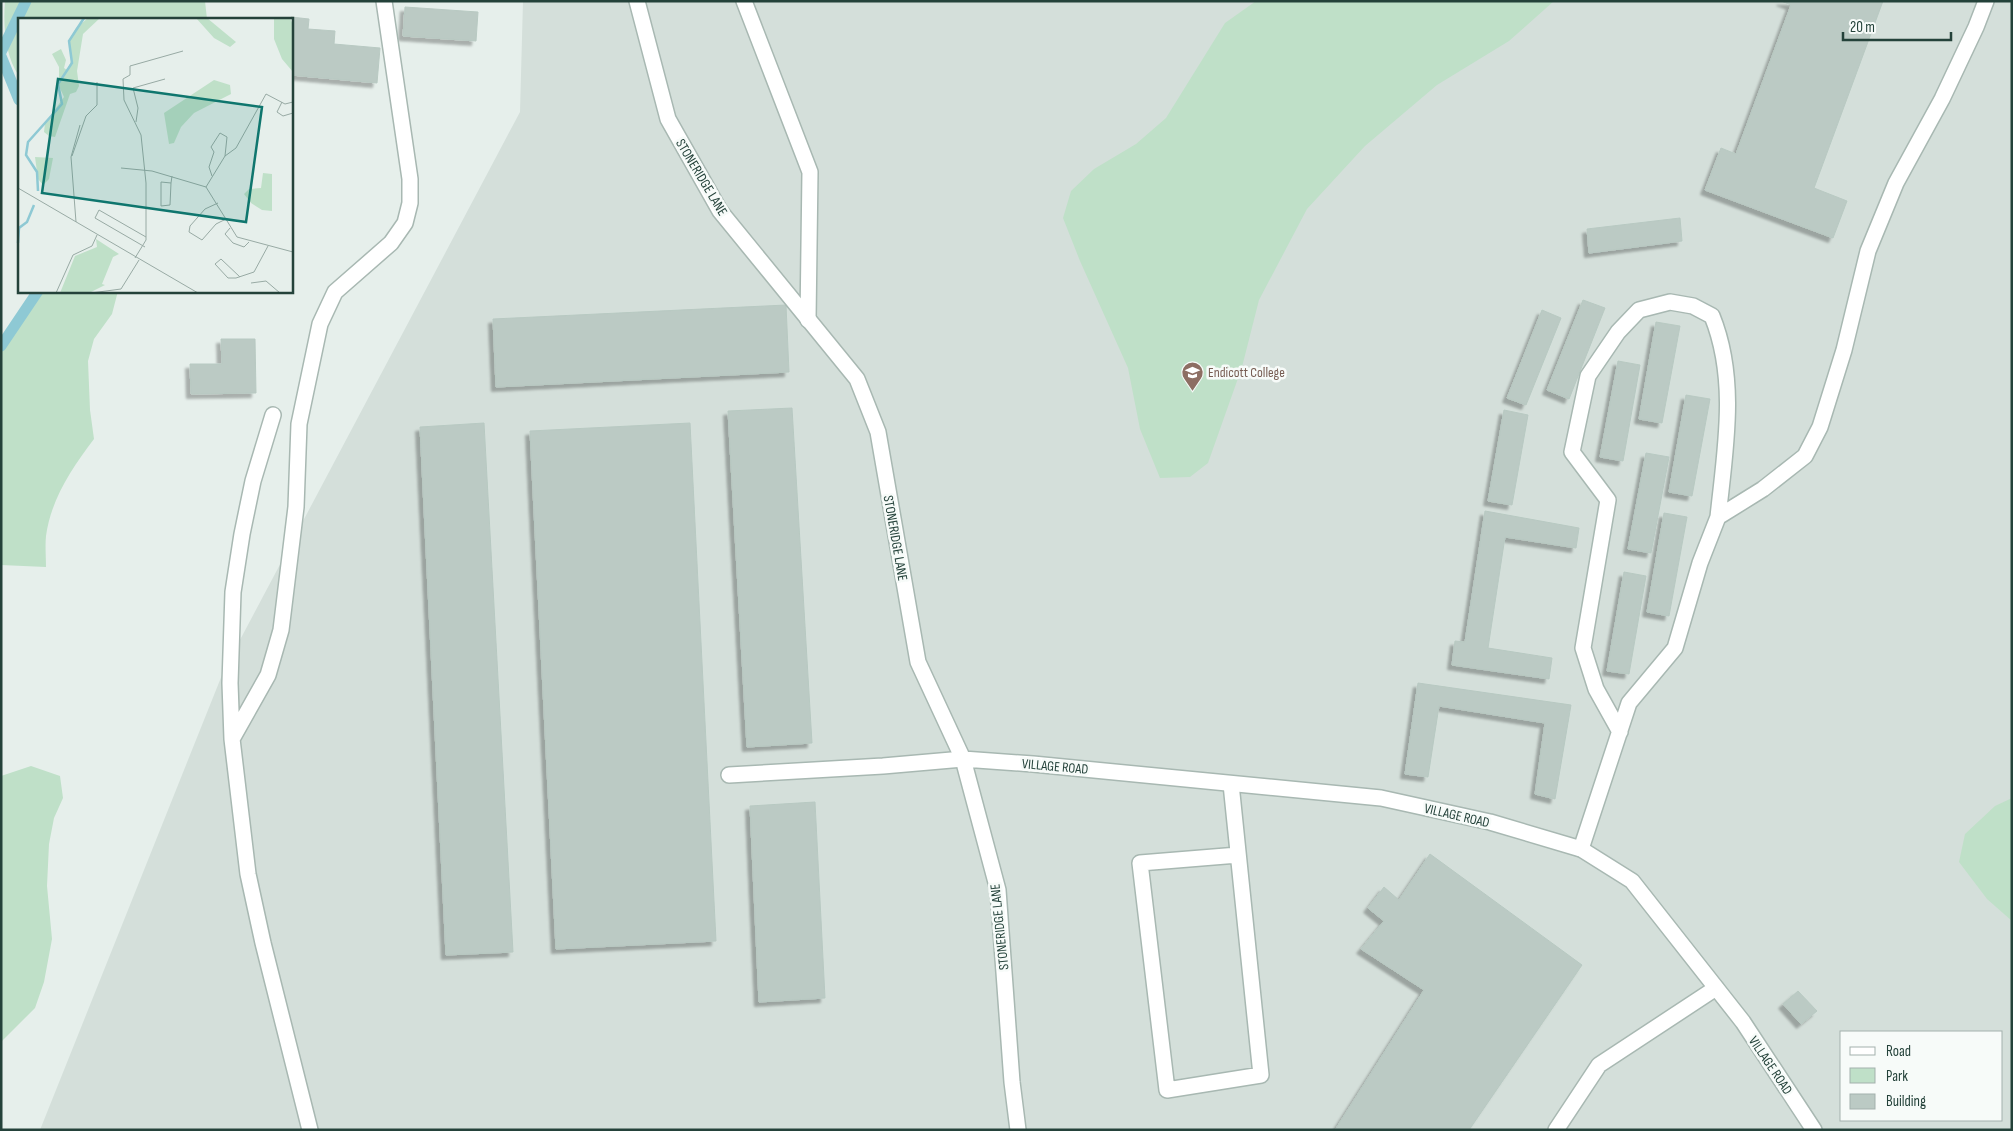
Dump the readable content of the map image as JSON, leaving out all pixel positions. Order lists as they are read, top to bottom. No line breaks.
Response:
{"streets":{"street":["STONERIDGE LANE","VILLAGE ROAD"]},"crossings":[["STONERIDGE LANE","VILLAGE ROAD"]],"places":{"school or university":["Endicott College"]},"legend":["Road","Park","Building"],"scale_bar":"20 m"}
